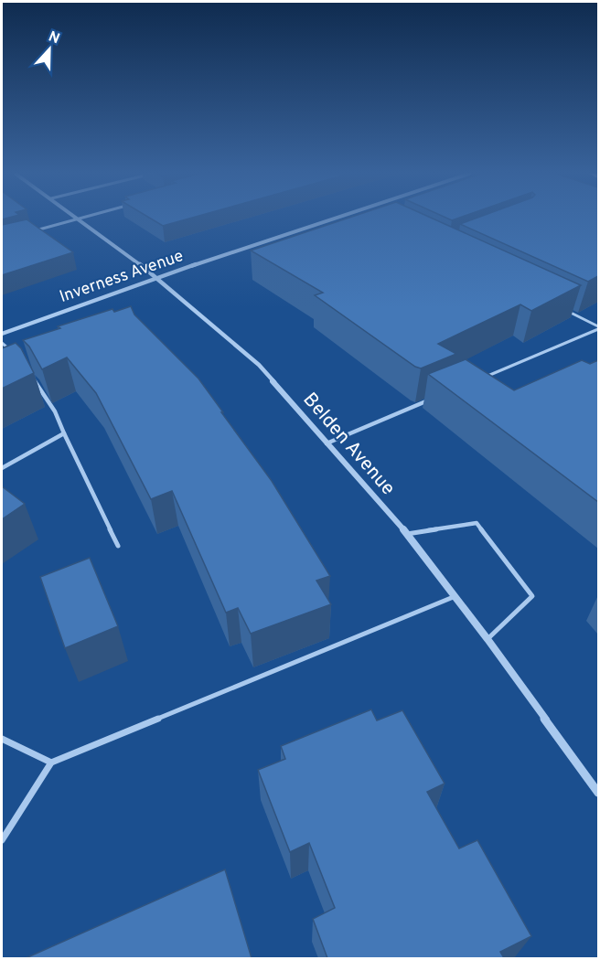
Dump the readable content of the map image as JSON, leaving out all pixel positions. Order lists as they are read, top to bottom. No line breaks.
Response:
{"streets":{"street":["Inverness Avenue","Belden Avenue"]},"crossings":[["Inverness Avenue","Belden Avenue"]],"north":"top"}
